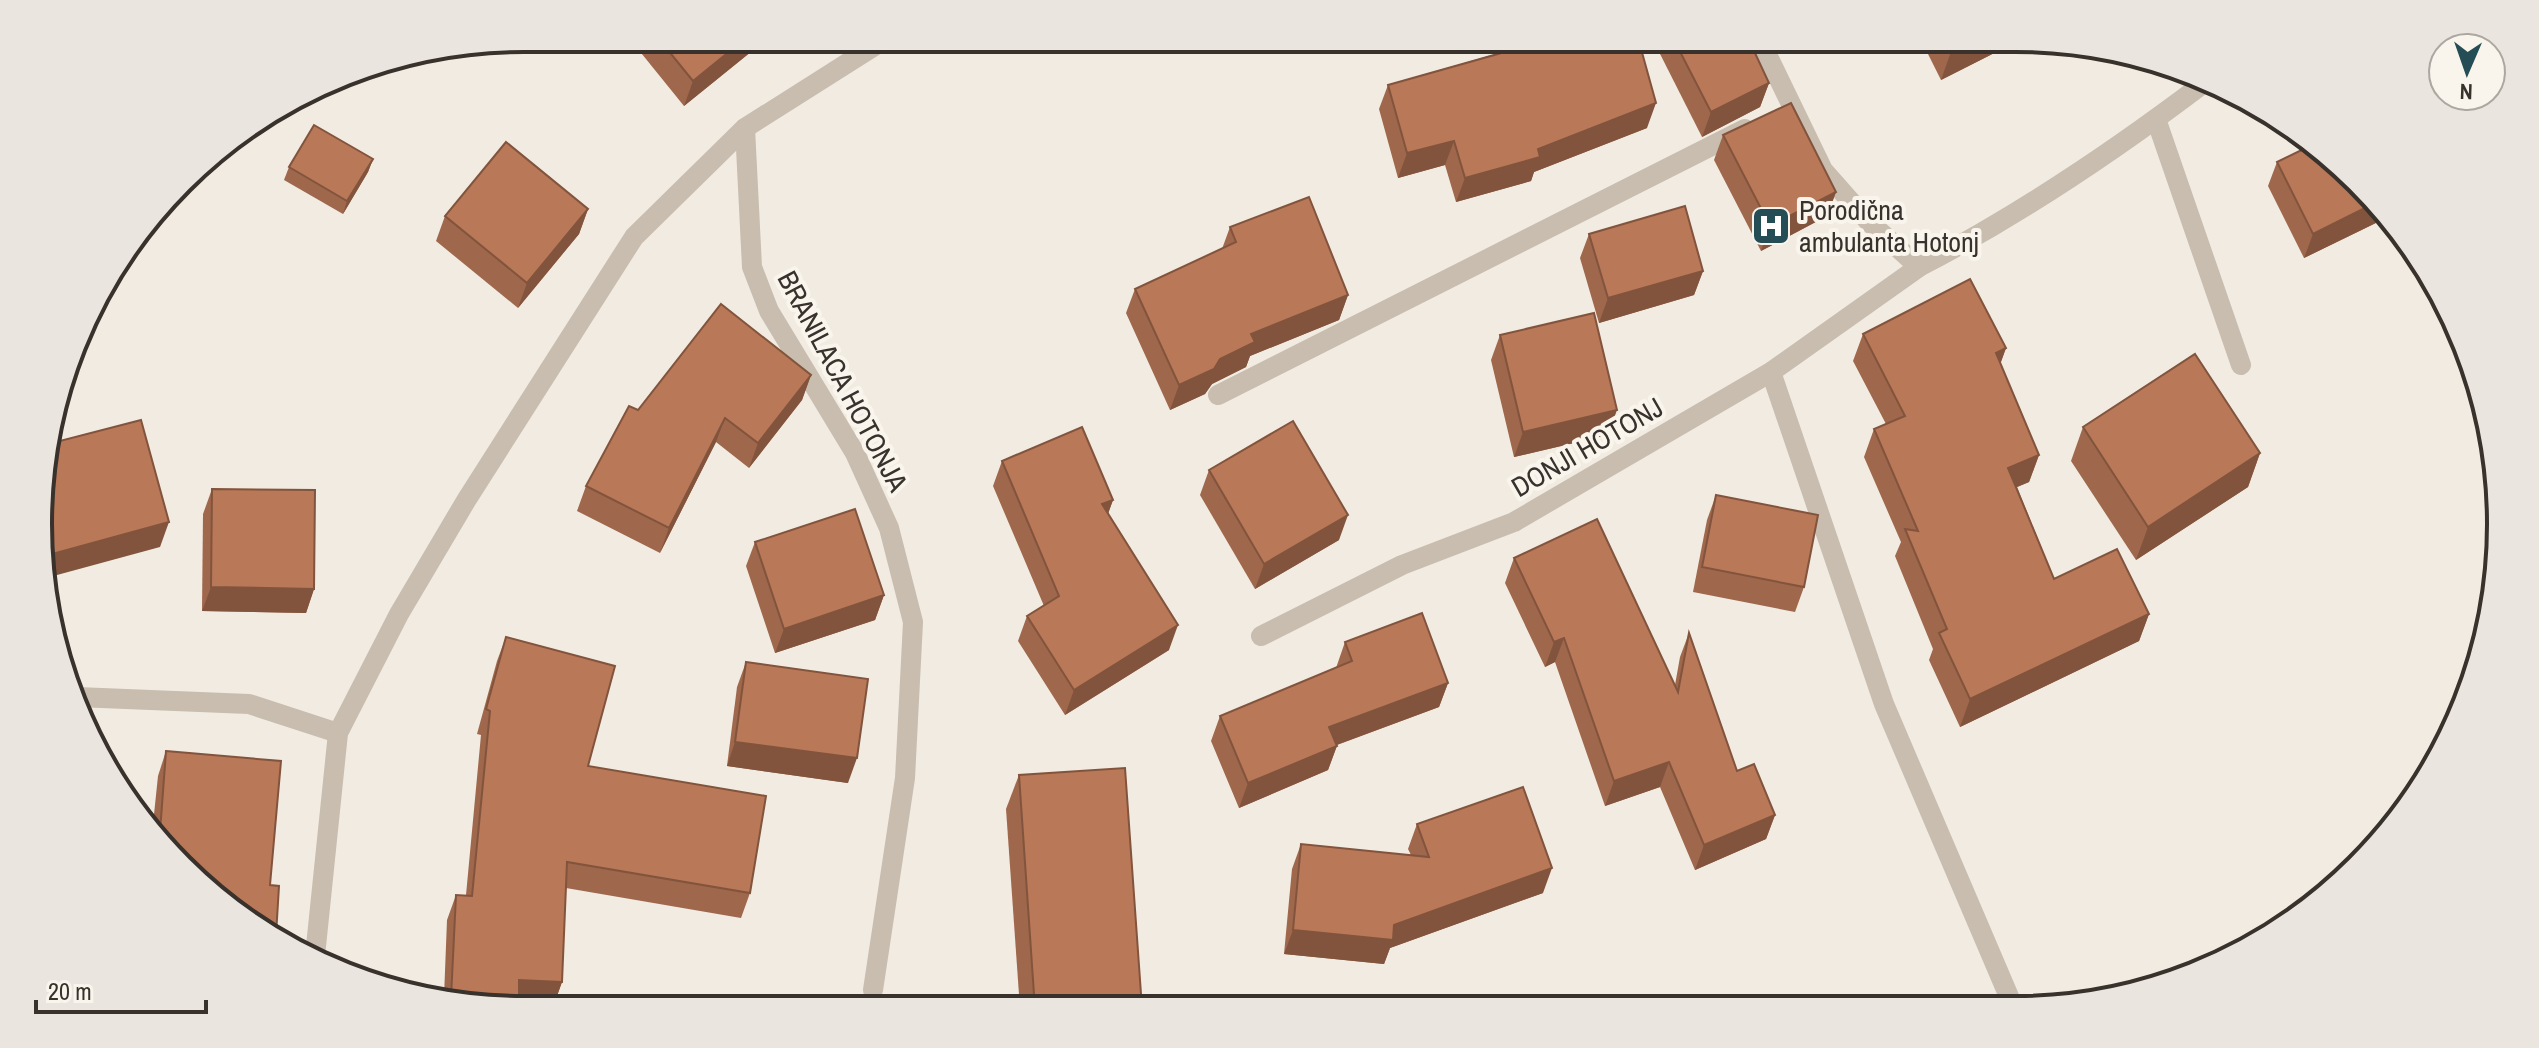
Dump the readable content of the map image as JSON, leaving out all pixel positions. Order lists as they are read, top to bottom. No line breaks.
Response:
{"streets":{"street":["BRANILACA HOTONJA","DONJI HOTONJ"]},"places":{"hospital":["Porodična ambulanta Hotonj"]},"scale_bar":"20 m","north":"bottom"}
